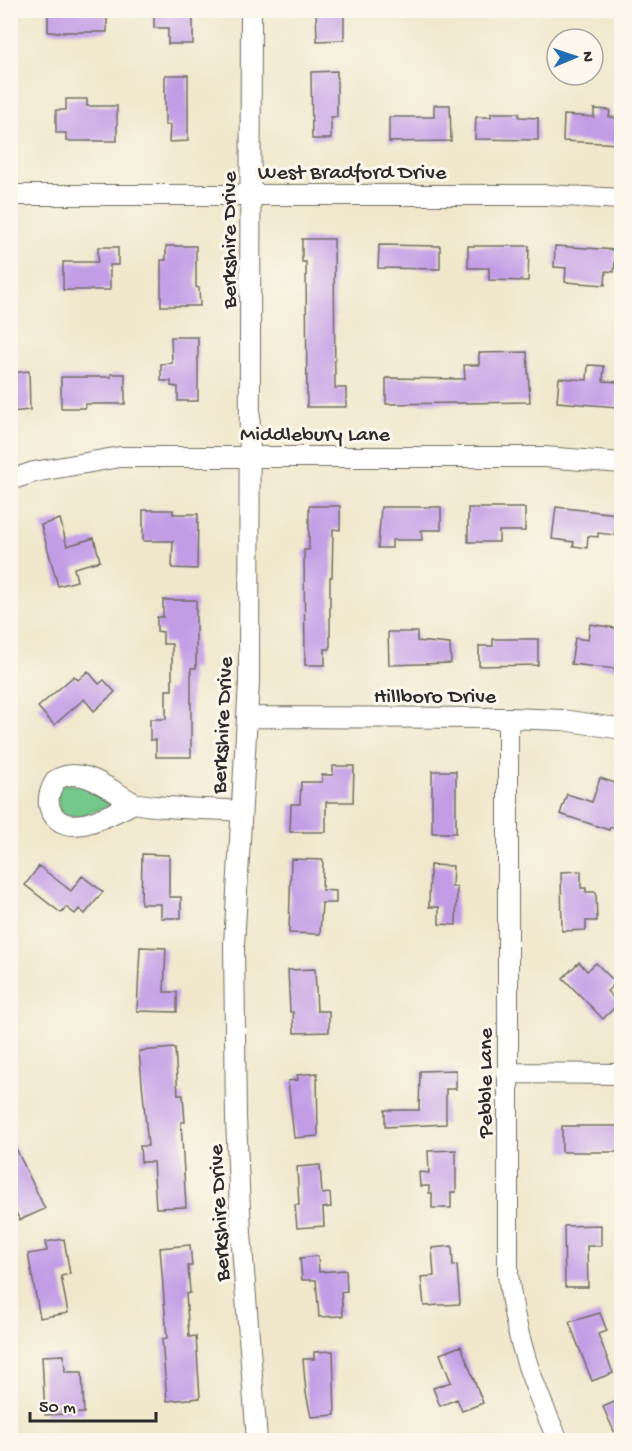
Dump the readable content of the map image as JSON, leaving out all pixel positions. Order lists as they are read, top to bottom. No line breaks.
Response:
{"streets":{"street":["West Bradford Drive","Berkshire Drive","Middlebury Lane","Hillboro Drive","Pebble Lane"]},"crossings":[["West Bradford Drive","Berkshire Drive"],["Berkshire Drive","Middlebury Lane"],["Berkshire Drive","Hillboro Drive"],["Hillboro Drive","Pebble Lane"]],"scale_bar":"50 m","north":"right"}
